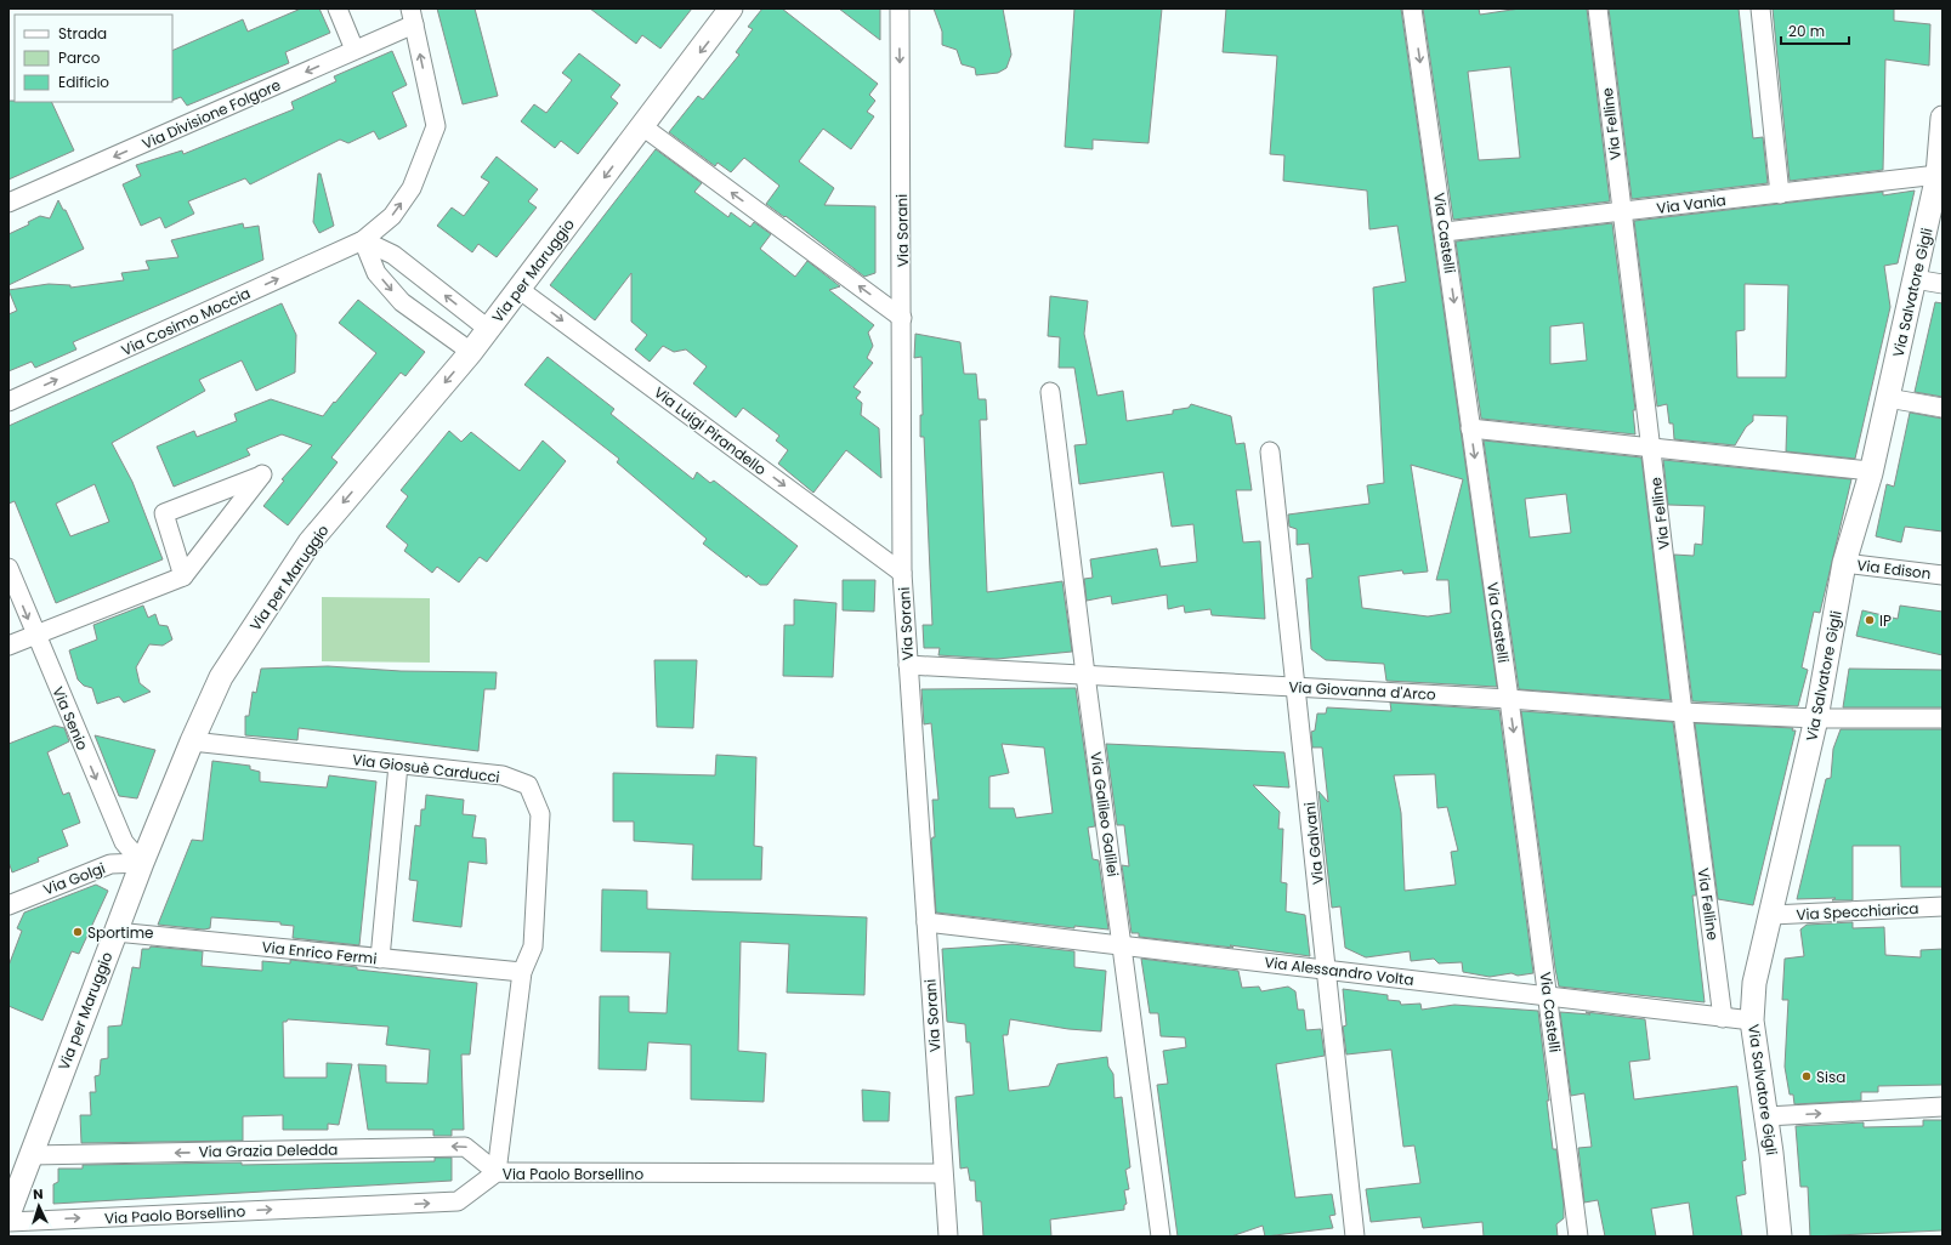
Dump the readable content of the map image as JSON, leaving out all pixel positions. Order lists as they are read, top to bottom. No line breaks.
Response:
{"streets":{"street":["Via Divisione Folgore","Via Felline","Via Vania","Via Sorani","Via Castelli","Via per Maruggio","Via Salvatore Gigli","Via Cosimo Moccia","Via Luigi Pirandello","Via Edison","Via Giovanna d'Arco","Via Senio","Via Giosuè Carducci","Via Galileo Galilei","Via Galvani","Via Golgi","Via Specchiarica","Via Enrico Fermi","Via Alessandro Volta","Via Grazia Deledda","Via Paolo Borsellino"]},"crossings":[["Via Divisione Folgore","Via Cosimo Moccia"],["Via Felline","Via Vania"],["Via Felline","Via Giovanna d'Arco"],["Via Felline","Via Alessandro Volta"],["Via Vania","Via Castelli"],["Via Vania","Via Salvatore Gigli"],["Via Sorani","Via Luigi Pirandello"],["Via Sorani","Via Giovanna d'Arco"],["Via Sorani","Via Alessandro Volta"],["Via Sorani","Via Paolo Borsellino"],["Via Castelli","Via Giovanna d'Arco"],["Via Castelli","Via Alessandro Volta"],["Via per Maruggio","Via Luigi Pirandello"],["Via per Maruggio","Via Senio"],["Via per Maruggio","Via Giosuè Carducci"],["Via per Maruggio","Via Golgi"],["Via per Maruggio","Via Enrico Fermi"],["Via per Maruggio","Via Grazia Deledda"],["Via Salvatore Gigli","Via Edison"],["Via Salvatore Gigli","Via Giovanna d'Arco"],["Via Salvatore Gigli","Via Specchiarica"],["Via Salvatore Gigli","Via Alessandro Volta"],["Via Giovanna d'Arco","Via Galileo Galilei"],["Via Giovanna d'Arco","Via Galvani"],["Via Senio","Via Golgi"],["Via Giosuè Carducci","Via Enrico Fermi"],["Via Giosuè Carducci","Via Grazia Deledda"],["Via Giosuè Carducci","Via Paolo Borsellino"],["Via Galileo Galilei","Via Alessandro Volta"],["Via Galvani","Via Alessandro Volta"],["Via Grazia Deledda","Via Paolo Borsellino"]],"one_way":["Via Divisione Folgore","Via Castelli","Via per Maruggio","Via Cosimo Moccia","Via Luigi Pirandello","Via Senio","Via Grazia Deledda","Via Paolo Borsellino"],"places":["IP","Sportime","Sisa"],"legend":["Strada","Parco","Edificio"],"scale_bar":"20 m","north":"top"}
